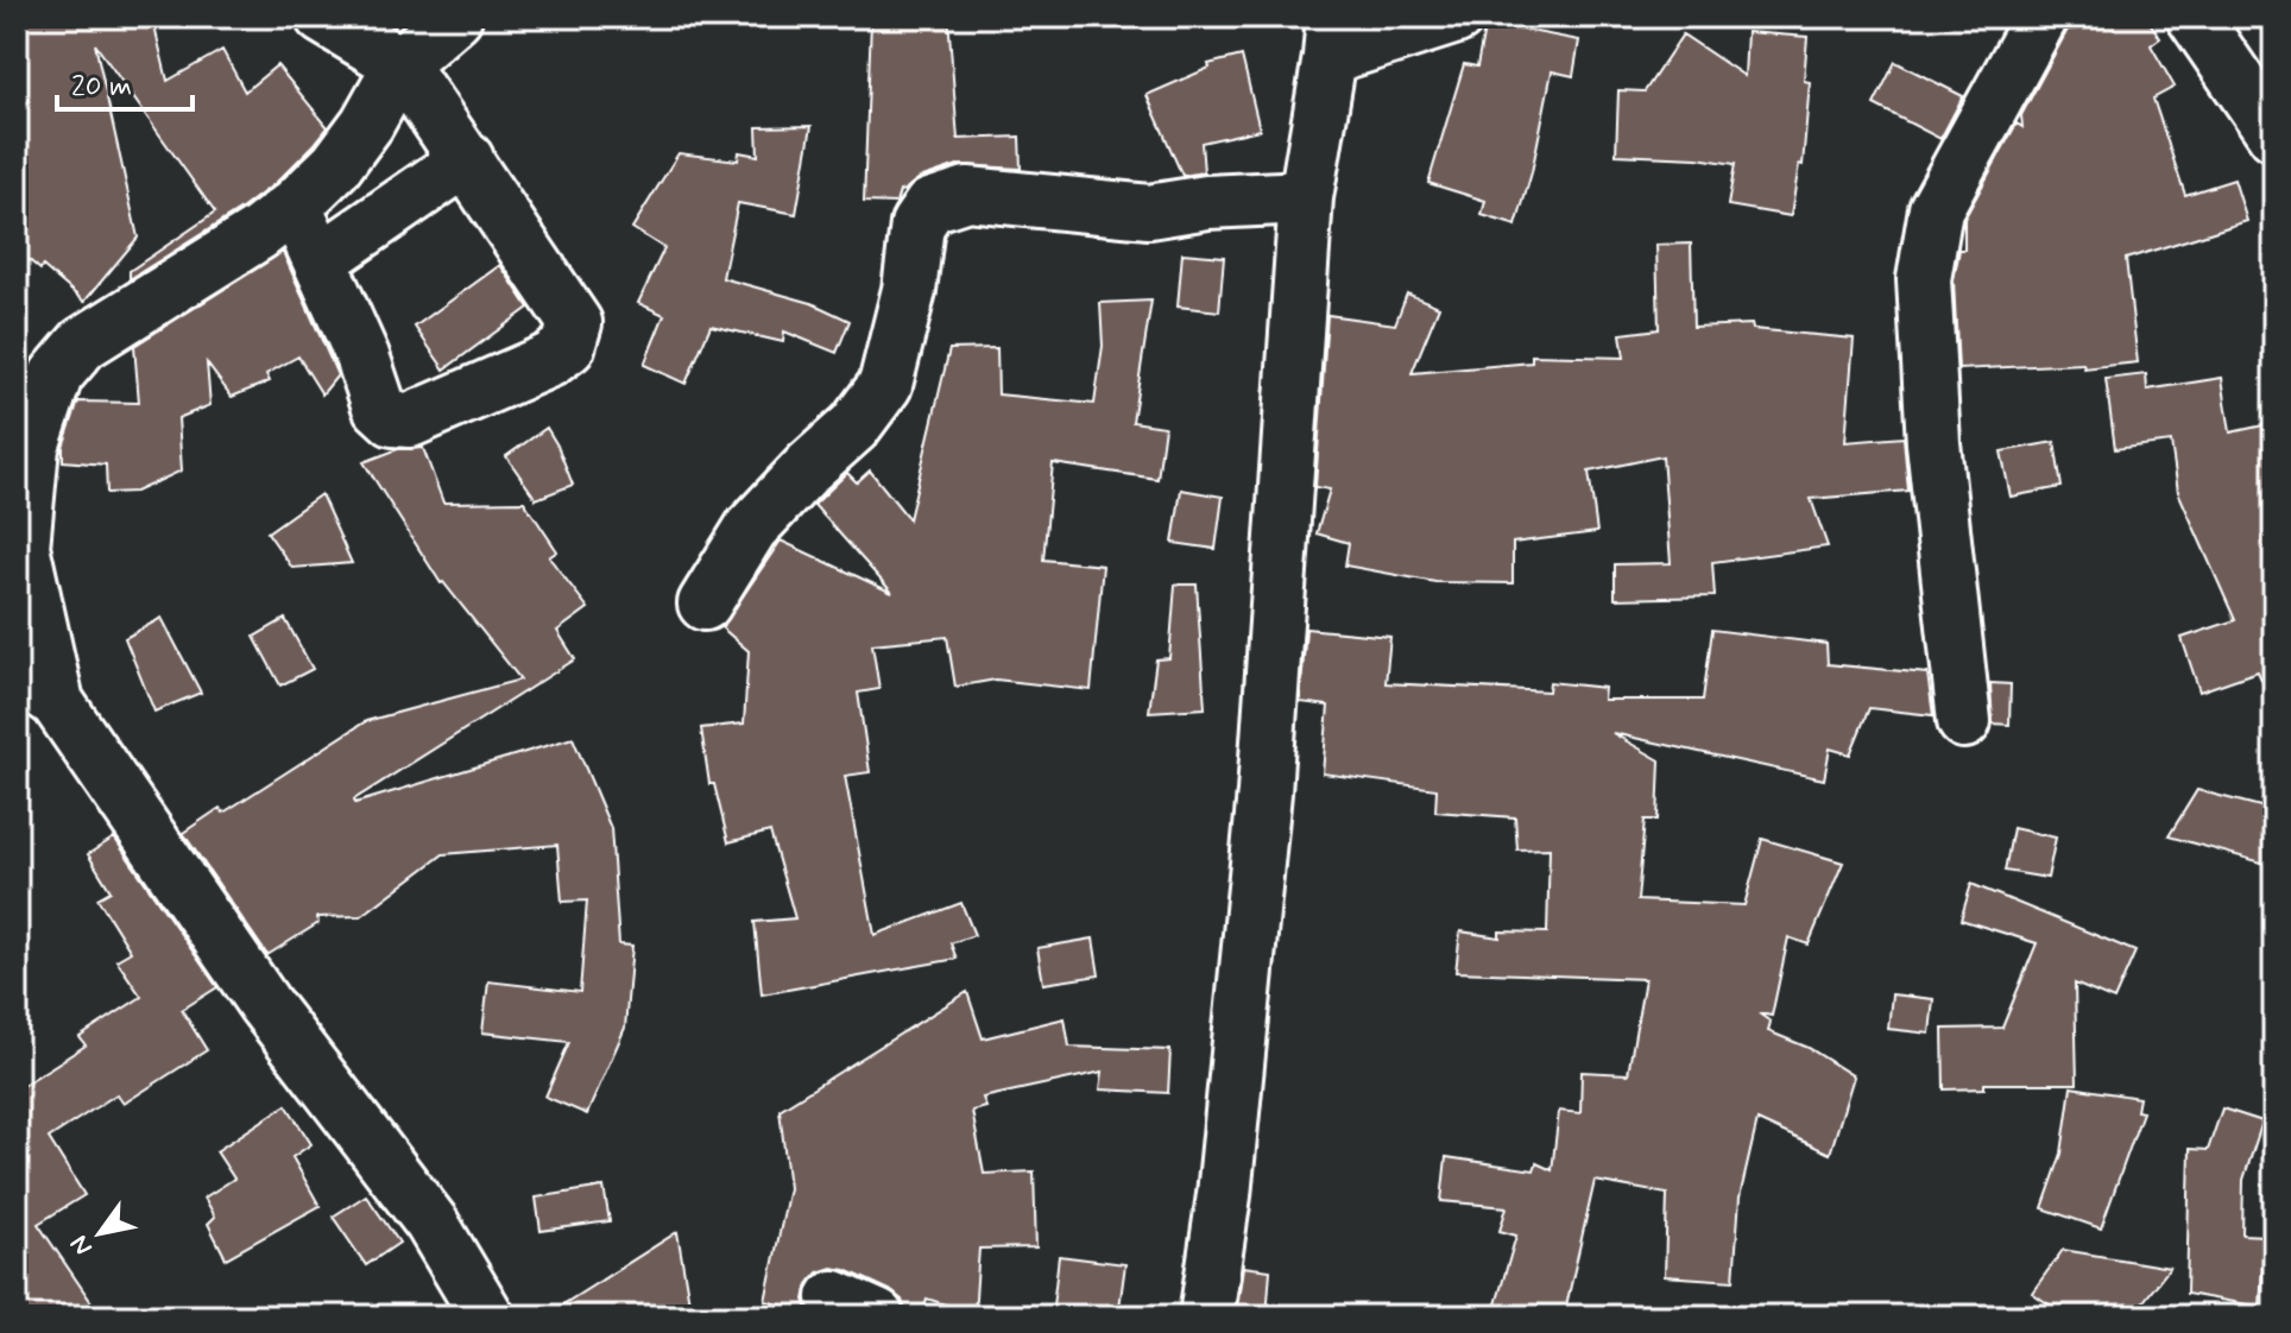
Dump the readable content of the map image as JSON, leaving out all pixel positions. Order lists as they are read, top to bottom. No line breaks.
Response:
{"scale_bar":"20 m","north":"bottom left"}
